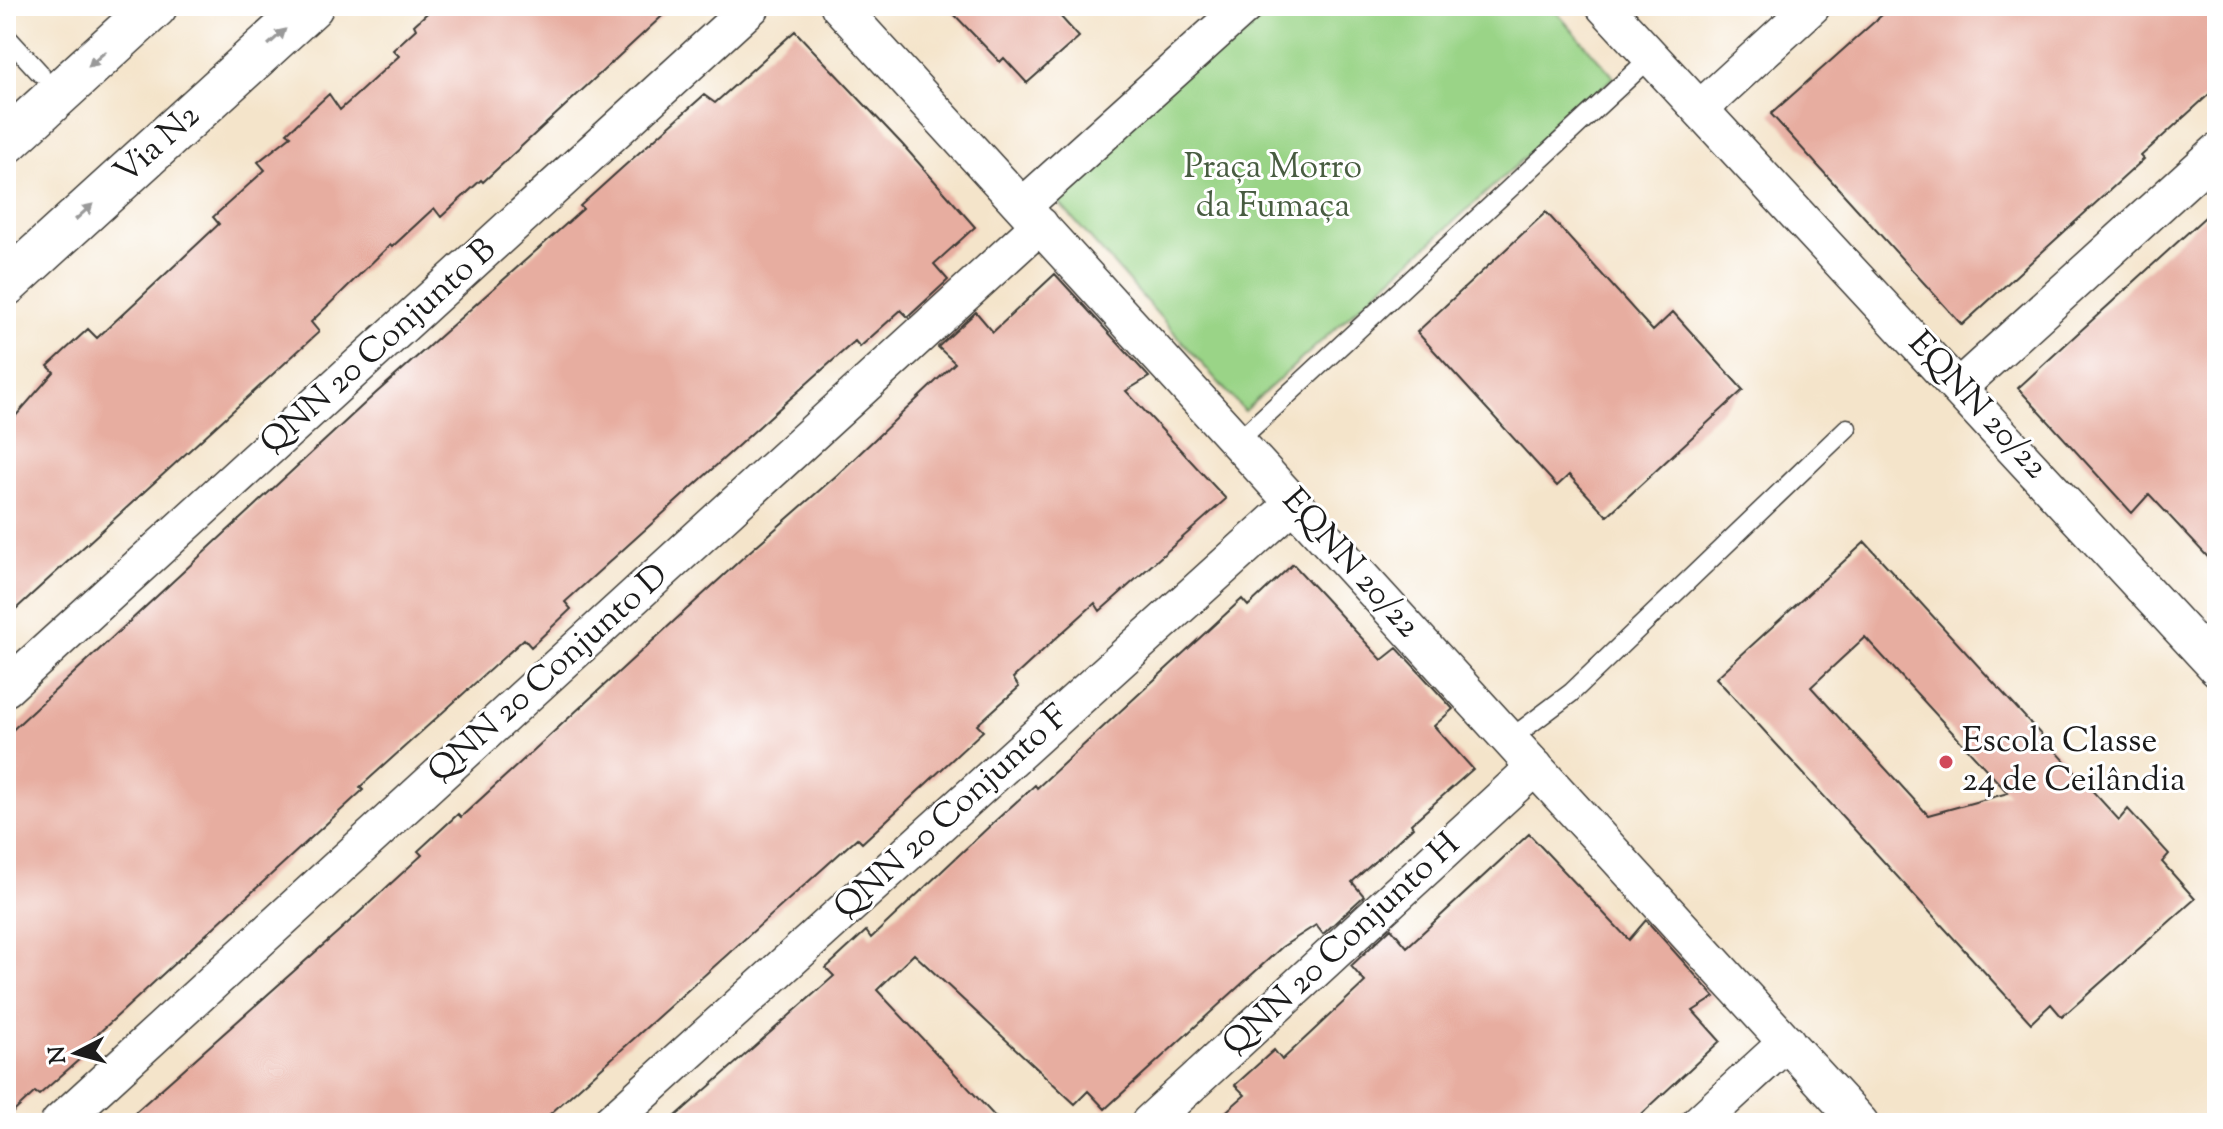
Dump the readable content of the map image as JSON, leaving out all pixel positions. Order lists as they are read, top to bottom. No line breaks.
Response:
{"streets":{"main road":["Via N2"],"street":["QNN 20 Conjunto B","EQNN 20/22","QNN 20 Conjunto D","QNN 20 Conjunto F","QNN 20 Conjunto H"]},"crossings":[["EQNN 20/22","QNN 20 Conjunto D"],["EQNN 20/22","QNN 20 Conjunto F"],["EQNN 20/22","QNN 20 Conjunto H"]],"parks":["Praça Morro da Fumaça"],"places":["Escola Classe 24 de Ceilândia"],"north":"left"}
